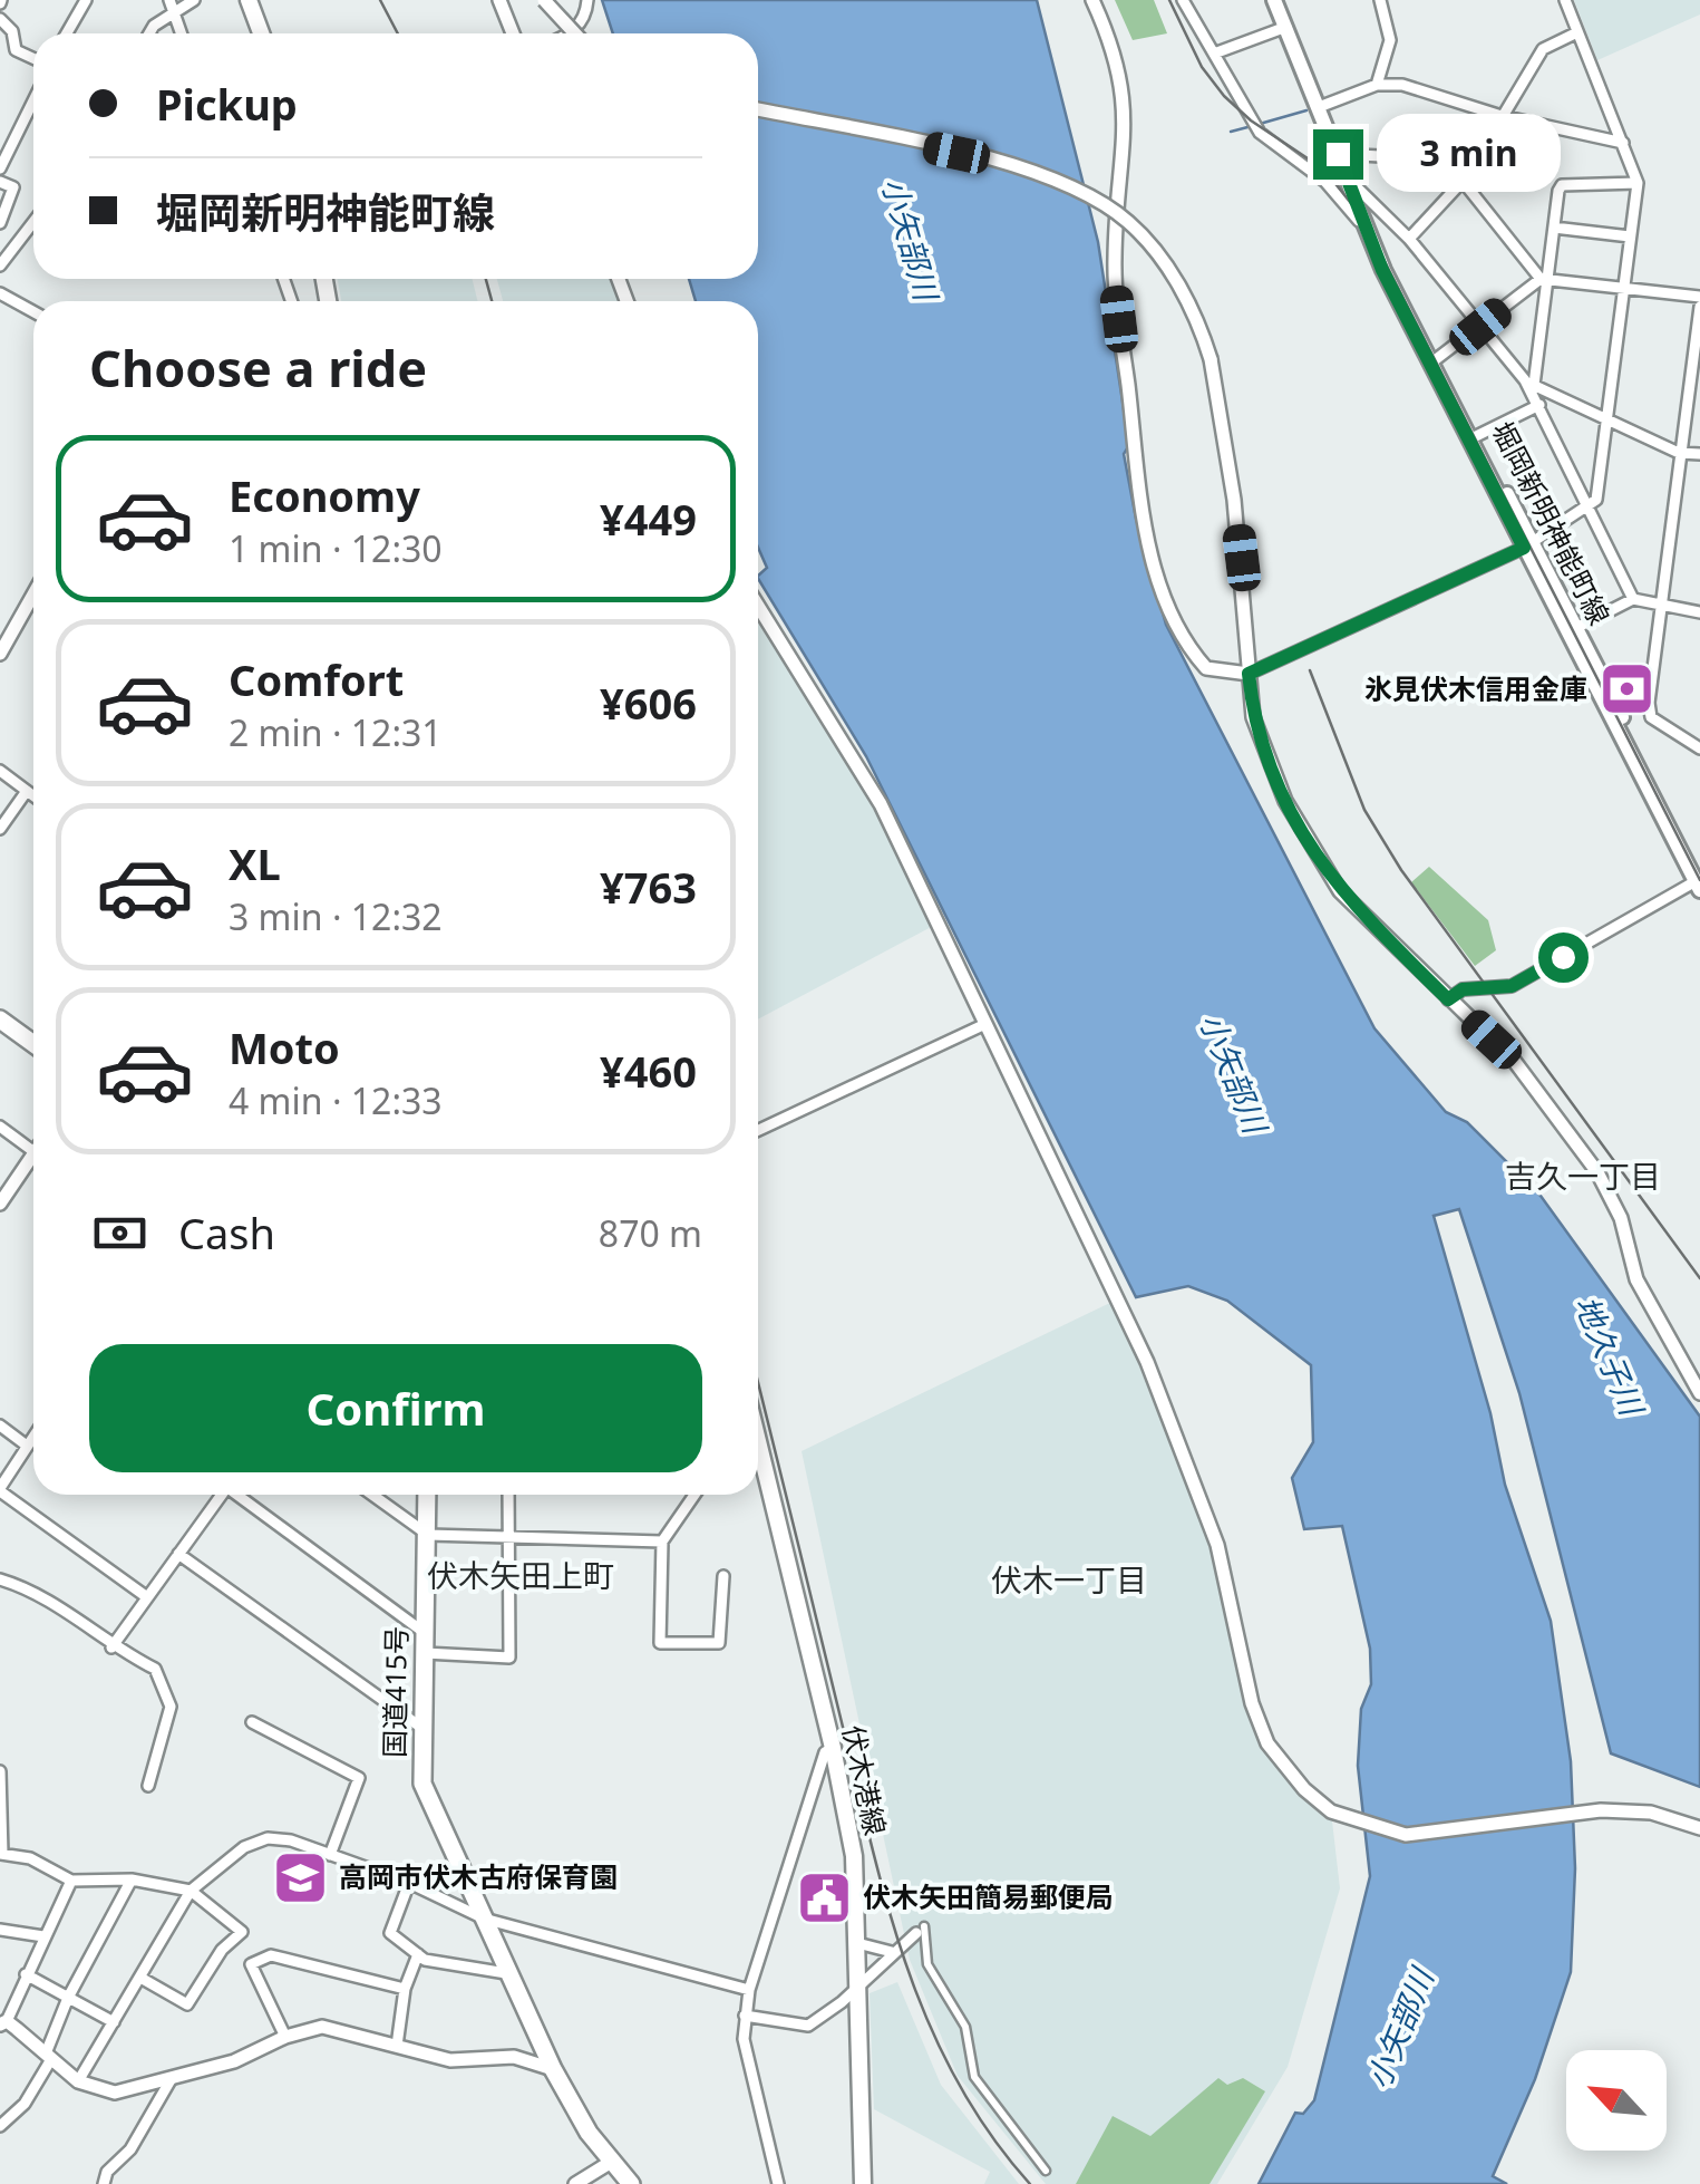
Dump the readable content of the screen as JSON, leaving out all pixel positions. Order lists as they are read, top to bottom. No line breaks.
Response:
{"streets":{"highway":["国道415号"],"main road":["堀岡新明神能町線","伏木港線"]},"districts":["吉久一丁目","伏木矢田上町","伏木一丁目"],"water":["小矢部川","地久子川"],"places":{"bank":["氷見伏木信用金庫"],"school or university":["高岡市伏木古府保育園"],"public building":["伏木矢田簡易郵便局"]},"north":"top left","page":{"banner":["Pickup","堀岡新明神能町線"],"bubble":"3 min","heading":"Choose a ride","list":[{"name":"Economy","note":"1 min · 12:30","value":"¥449"},{"name":"Comfort","note":"2 min · 12:31","value":"¥606"},{"name":"XL","note":"3 min · 12:32","value":"¥763"},{"name":"Moto","note":"4 min · 12:33","value":"¥460"}],"pay":["Cash","870 m"],"buttons":"Confirm"}}
